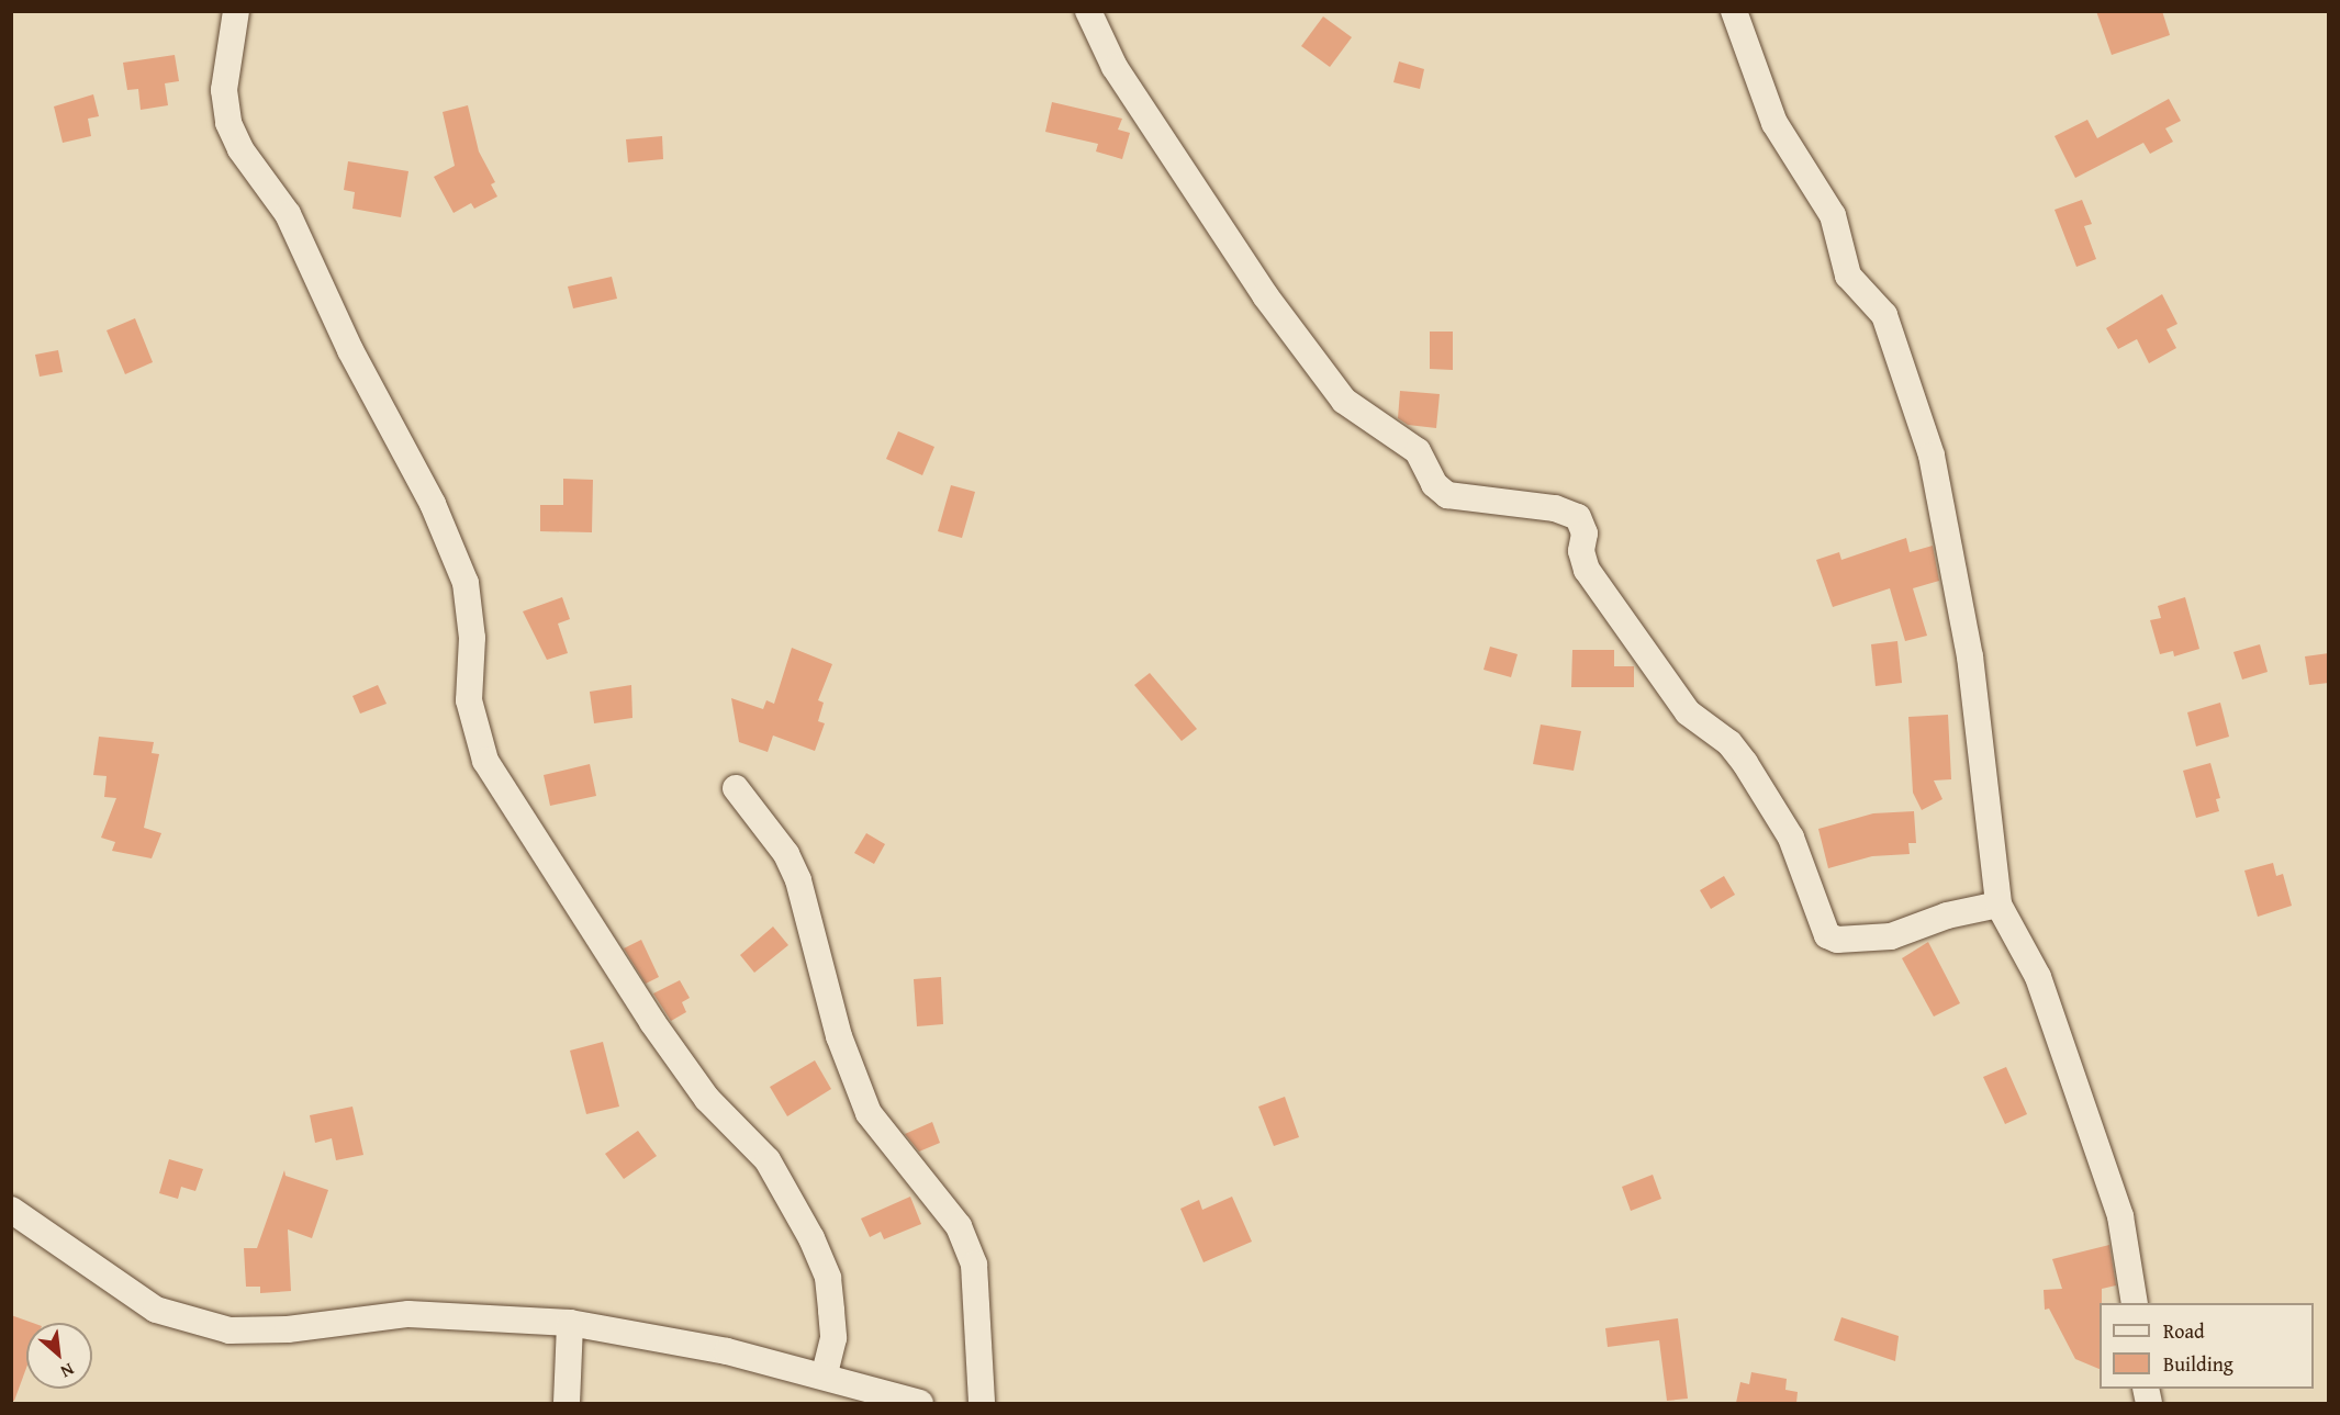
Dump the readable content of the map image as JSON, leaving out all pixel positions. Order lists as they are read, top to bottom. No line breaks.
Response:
{"legend":["Road","Building"],"north":"bottom right"}
